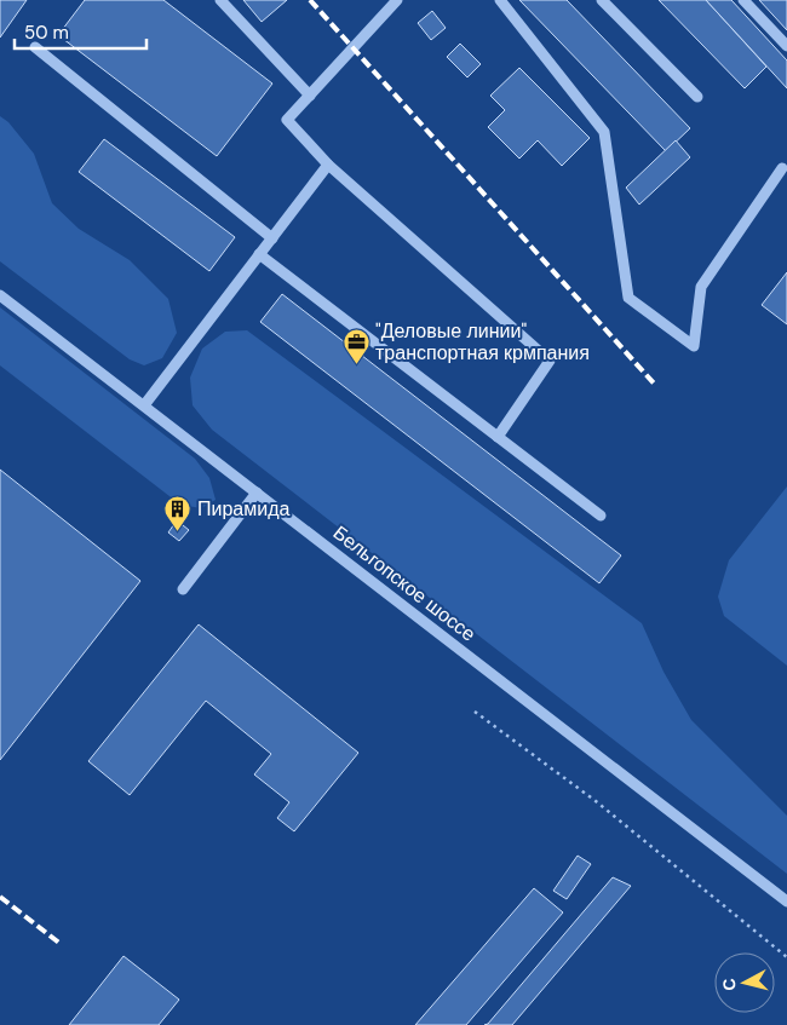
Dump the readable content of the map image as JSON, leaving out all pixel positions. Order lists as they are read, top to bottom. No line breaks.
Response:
{"streets":{"street":["Бельгопское шоссе"]},"places":{"office":["\"Деловые линии\" транспортная крмпания"],"building":["Пирамида"]},"scale_bar":"50 m","north":"left"}
